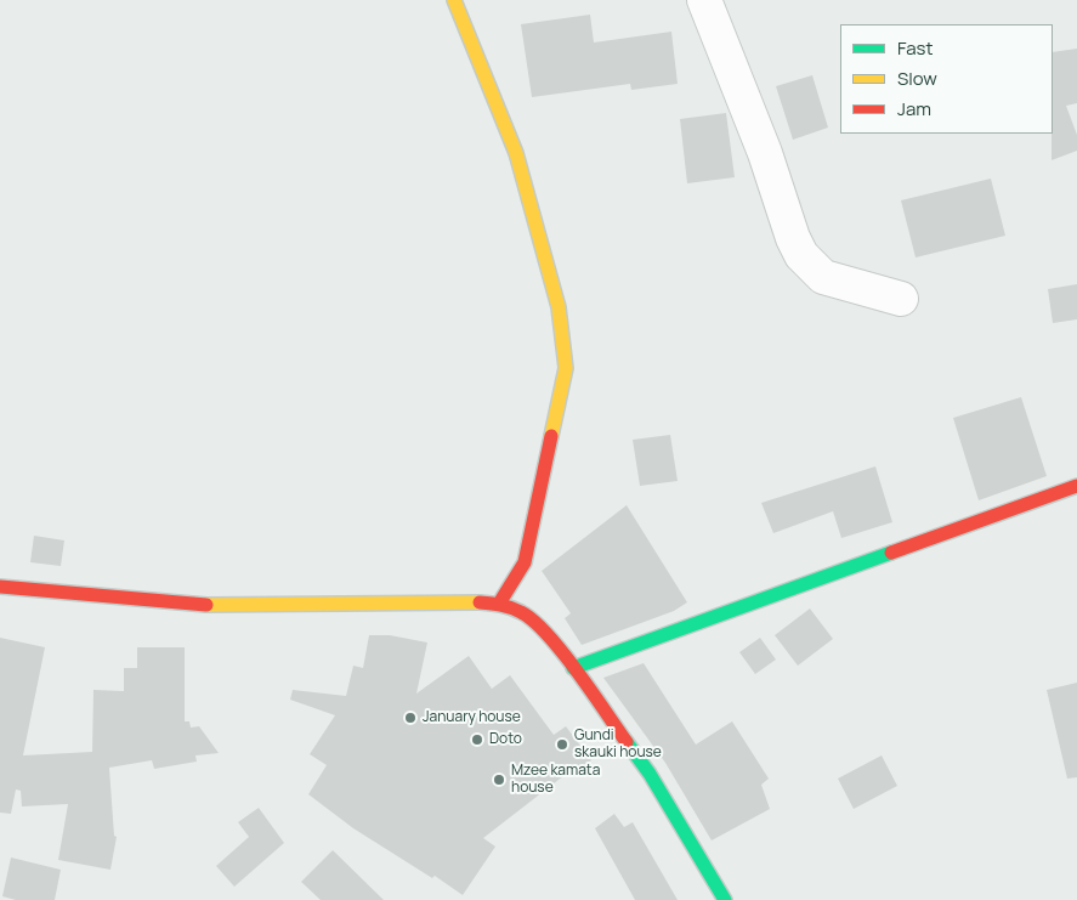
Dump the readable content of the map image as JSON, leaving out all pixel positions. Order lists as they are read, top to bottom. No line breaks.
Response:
{"places":["January house","Doto","Gundi skauki house","Mzee kamata house"],"legend":["Fast","Slow","Jam"]}
